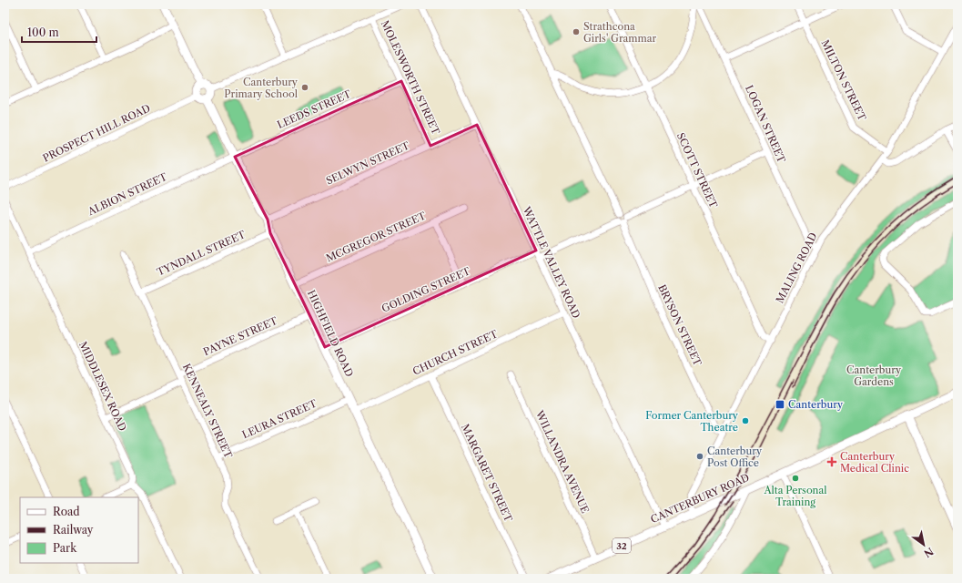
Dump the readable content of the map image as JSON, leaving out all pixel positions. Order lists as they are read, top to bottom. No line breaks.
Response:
{"streets":{"main road":["HIGHFIELD ROAD","CANTERBURY ROAD","32"],"street":["MOLESWORTH STREET","MILTON STREET","LEEDS STREET","LOGAN STREET","PROSPECT HILL ROAD","SELWYN STREET","SCOTT STREET","ALBION STREET","MCGREGOR STREET","TYNDALL STREET","WATTLE VALLEY ROAD","MALING ROAD","GOLDING STREET","BRYSON STREET","PAYNE STREET","CHURCH STREET","MIDDLESEX ROAD","KENNEALY STREET","LEURA STREET","WILLANDRA AVENUE","MARGARET STREET"]},"crossings":[["MOLESWORTH STREET","LEEDS STREET"],["MOLESWORTH STREET","SELWYN STREET"],["MILTON STREET","MALING ROAD"],["LEEDS STREET","ALBION STREET"],["LEEDS STREET","HIGHFIELD ROAD"],["LOGAN STREET","MALING ROAD"],["PROSPECT HILL ROAD","HIGHFIELD ROAD"],["SELWYN STREET","WATTLE VALLEY ROAD"],["SELWYN STREET","HIGHFIELD ROAD"],["SCOTT STREET","MALING ROAD"],["ALBION STREET","HIGHFIELD ROAD"],["ALBION STREET","MIDDLESEX ROAD"],["MCGREGOR STREET","HIGHFIELD ROAD"],["TYNDALL STREET","HIGHFIELD ROAD"],["TYNDALL STREET","KENNEALY STREET"],["WATTLE VALLEY ROAD","GOLDING STREET"],["WATTLE VALLEY ROAD","CHURCH STREET"],["WATTLE VALLEY ROAD","CANTERBURY ROAD"],["MALING ROAD","BRYSON STREET"],["MALING ROAD","CANTERBURY ROAD"],["GOLDING STREET","HIGHFIELD ROAD"],["HIGHFIELD ROAD","PAYNE STREET"],["HIGHFIELD ROAD","CHURCH STREET"],["HIGHFIELD ROAD","LEURA STREET"],["PAYNE STREET","KENNEALY STREET"],["CHURCH STREET","MARGARET STREET"],["KENNEALY STREET","LEURA STREET"],["WILLANDRA AVENUE","CANTERBURY ROAD"]],"parks":["Canterbury Gardens"],"places":{"other":["Strathcona Girls' Grammar","Canterbury Primary School","Former Canterbury Theatre","Canterbury Post Office","Alta Personal Training"],"transit":["Canterbury"],"health":["Canterbury Medical Clinic"]},"legend":["Road","Railway","Park"],"scale_bar":"100 m","north":"bottom right"}
